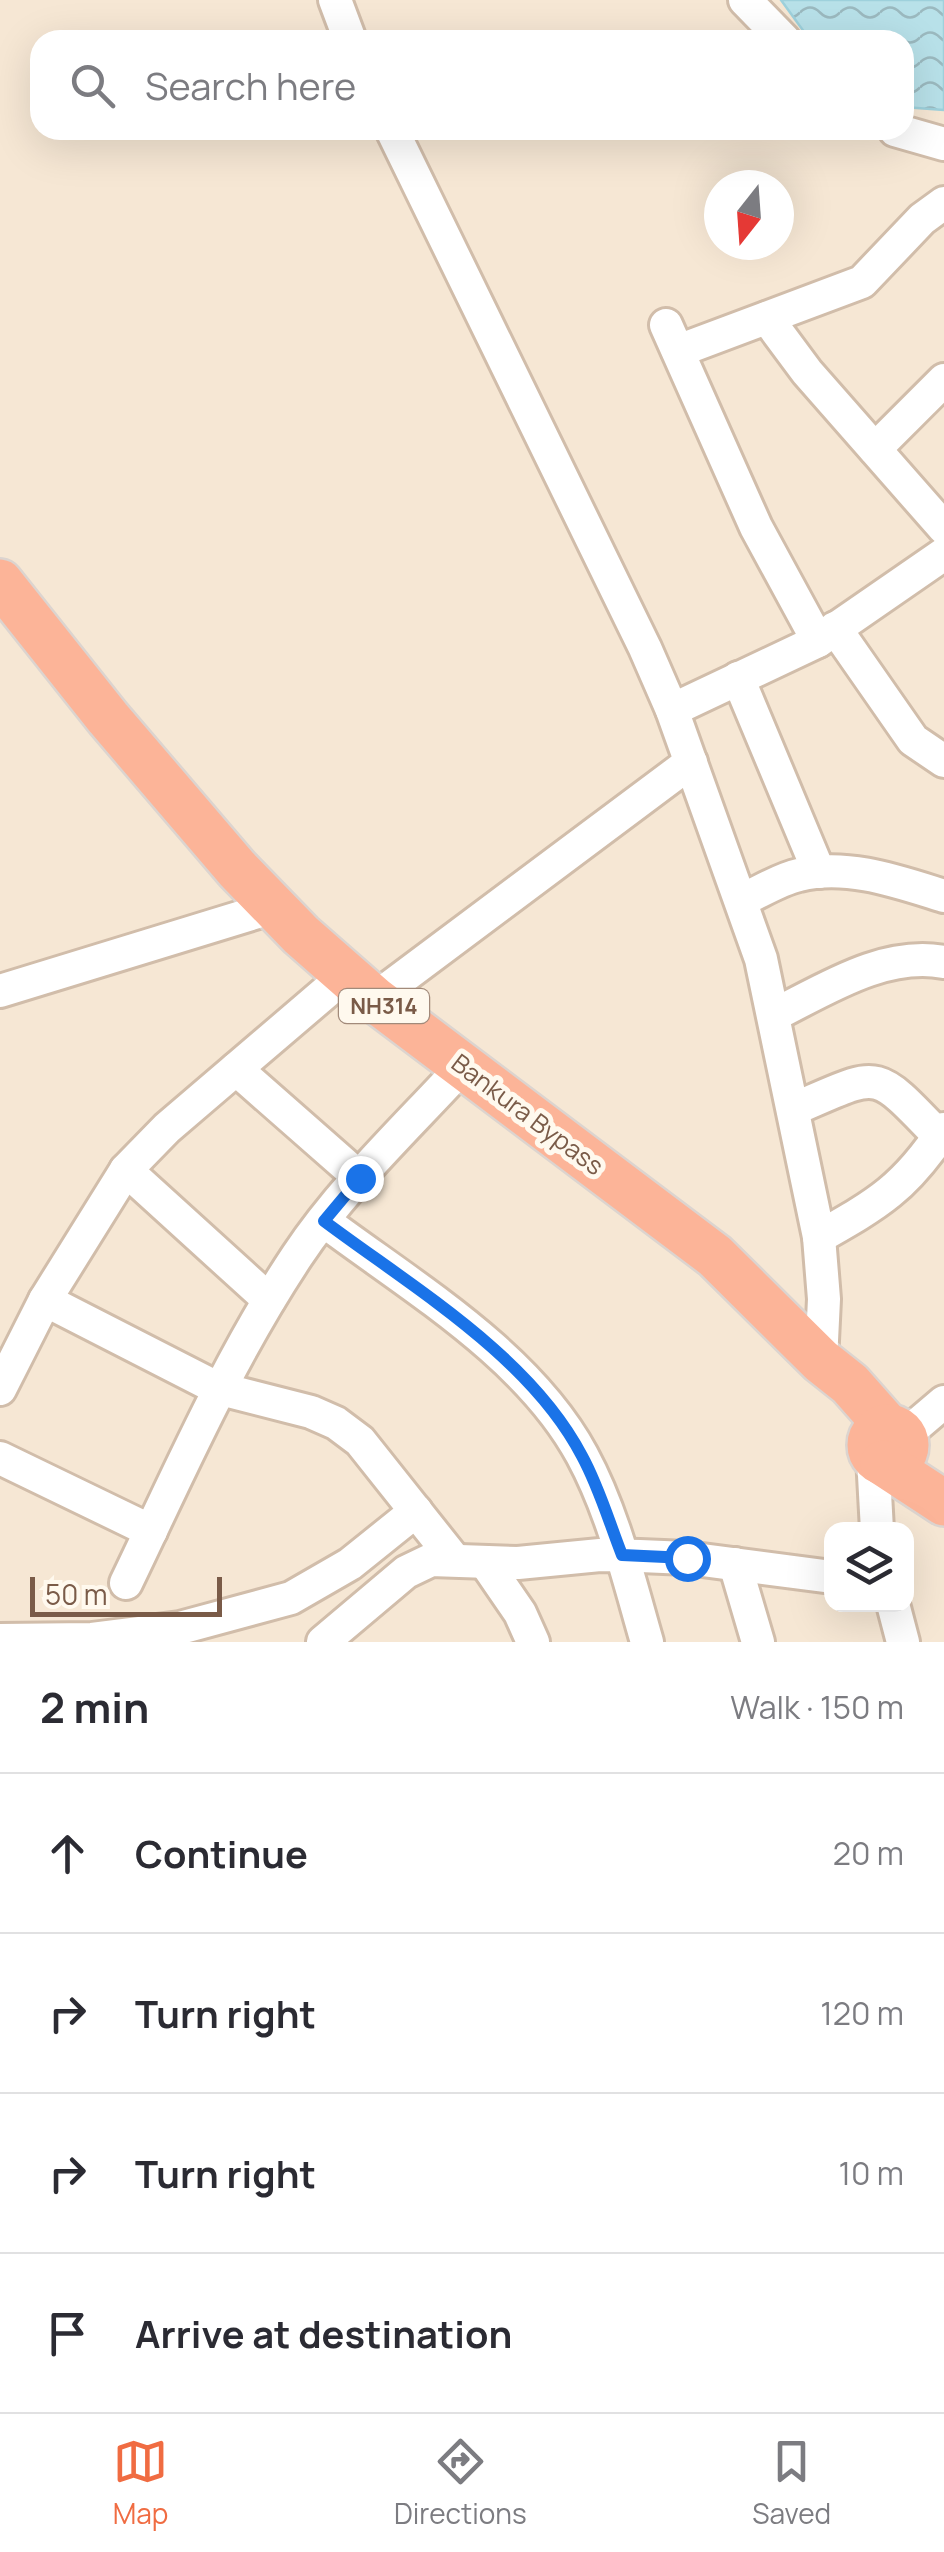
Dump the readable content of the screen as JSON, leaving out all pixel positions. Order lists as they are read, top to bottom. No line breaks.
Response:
{"streets":{"highway":["NH314","Bankura Bypass"]},"scale_bar":"50 m","north":"bottom","page":{"search":"Search here","scale":"50 m","heading":["2 min","Walk · 150 m"],"list":[["Continue","20 m"],["Turn right","120 m"],["Turn right","10 m"],"Arrive at destination"],"nav":["Map","Directions","Saved"]}}
